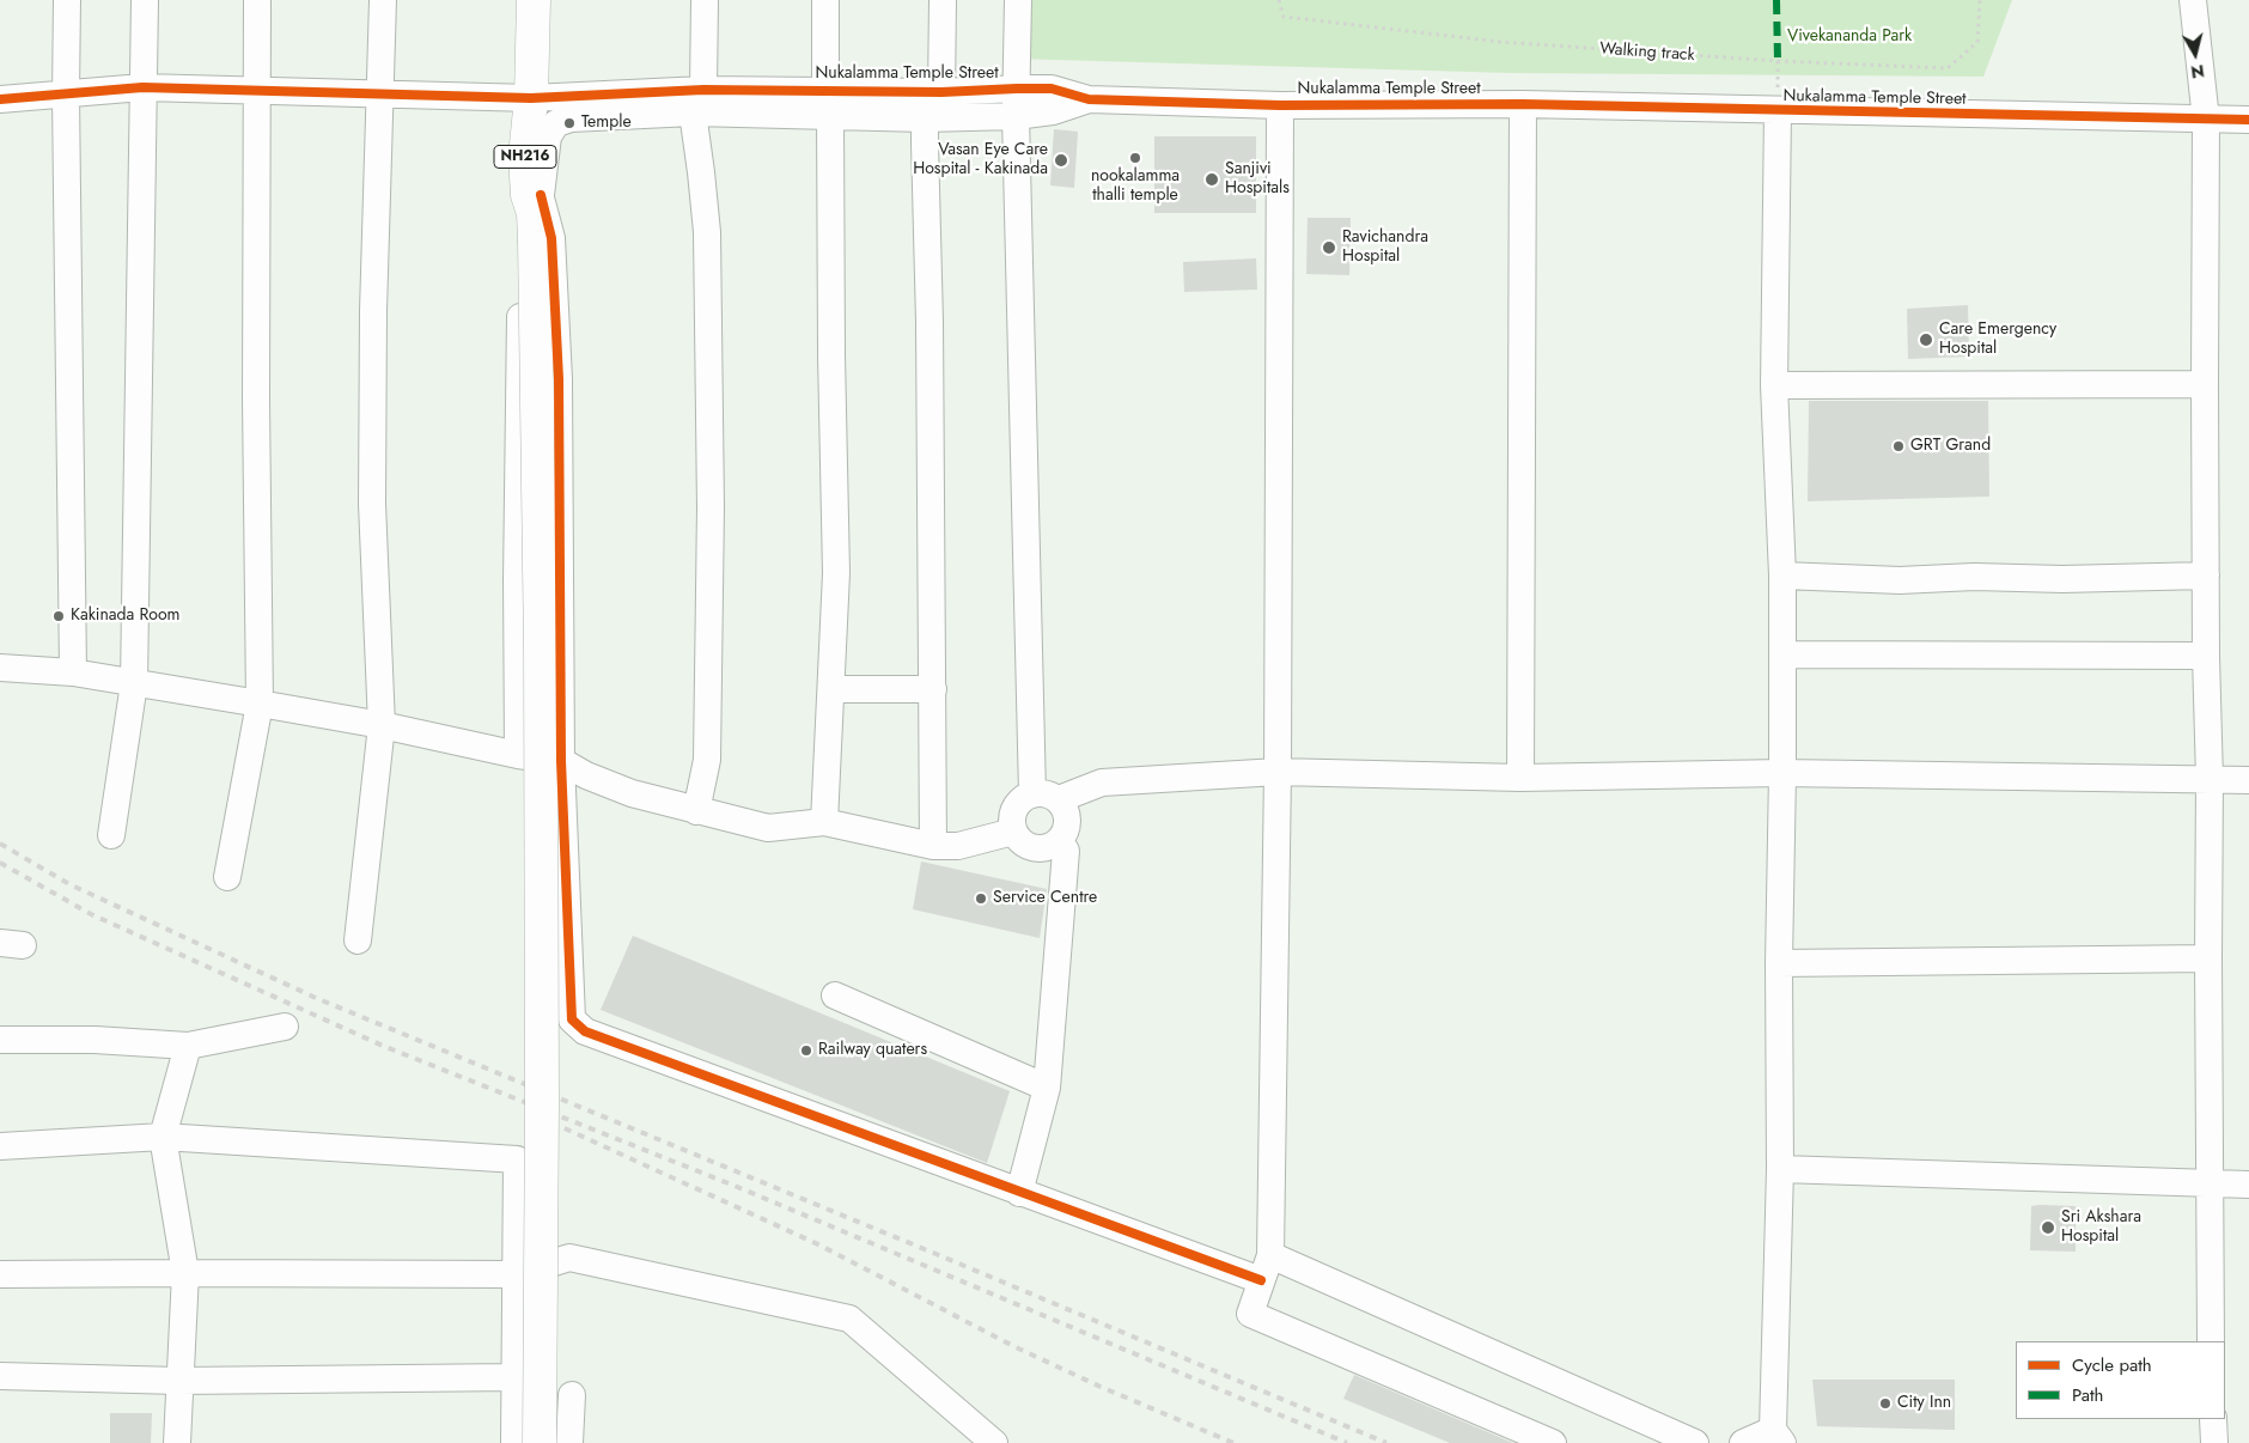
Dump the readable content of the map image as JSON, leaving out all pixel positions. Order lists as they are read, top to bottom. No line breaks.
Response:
{"streets":{"highway":["NH216"],"street":["Nukalamma Temple Street"],"path":["Walking track"]},"crossings":[["Nukalamma Temple Street","NH216"]],"parks":["Vivekananda Park"],"places":["Temple","nookalamma thalli temple","Vasan Eye Care Hospital - Kakinada","Sanjivi Hospitals","Ravichandra Hospital","Care Emergency Hospital","GRT Grand","Kakinada Room","Service Centre","Railway quaters","Sri Akshara Hospital","City Inn"],"legend":["Cycle path","Path"],"north":"bottom"}
